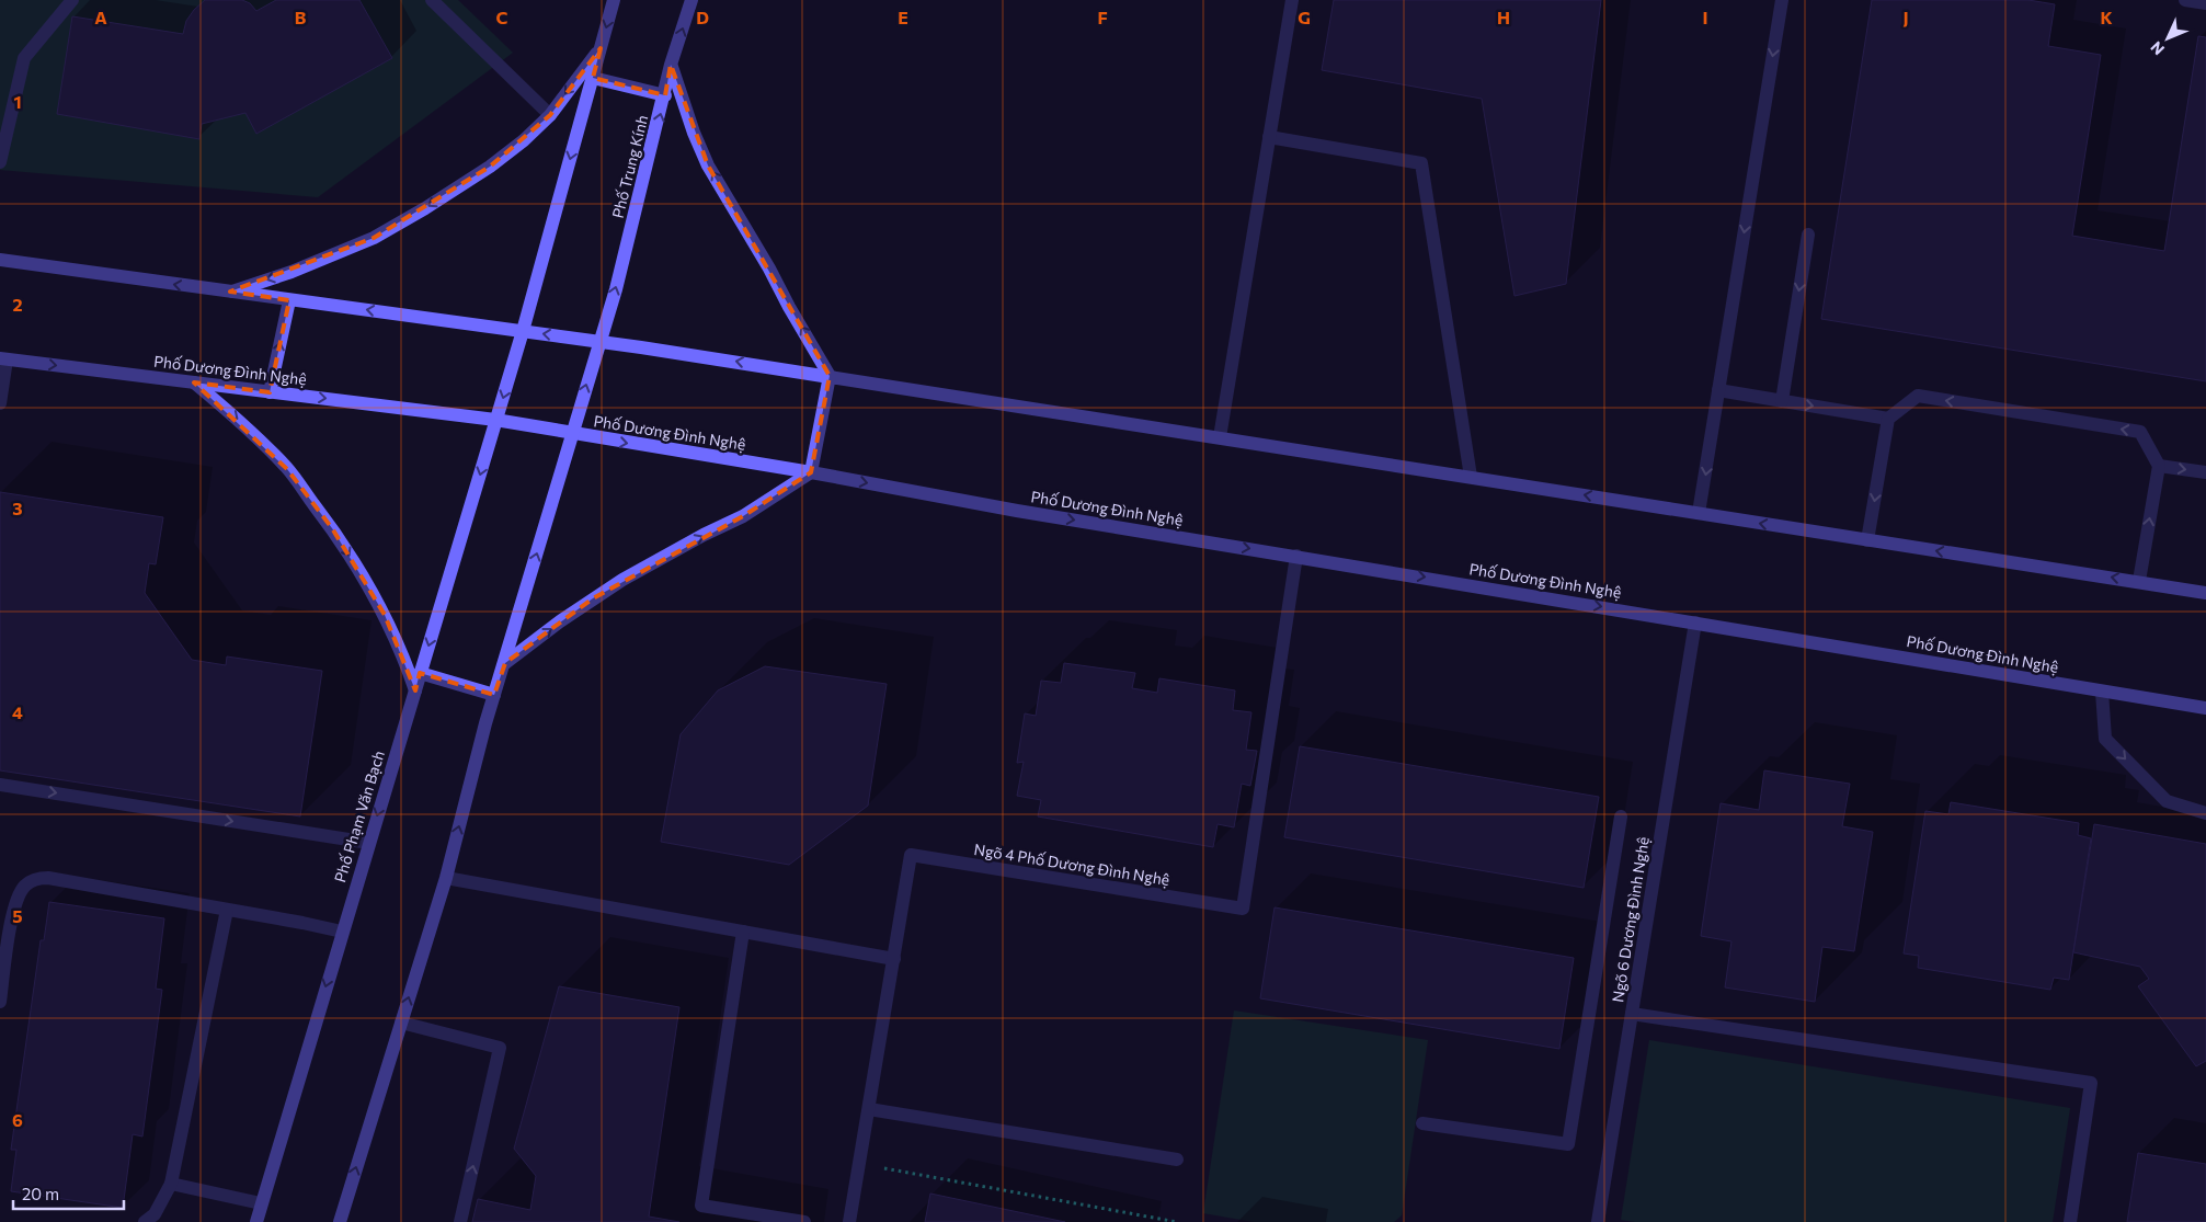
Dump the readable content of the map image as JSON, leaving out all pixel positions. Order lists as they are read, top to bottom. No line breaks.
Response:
{"streets":{"main road":["Phố Trung Kính","Phố Dương Đình Nghệ","Phố Phạm Văn Bạch"],"street":["Ngõ 4 Phố Dương Đình Nghệ","Ngõ 6 Dương Đình Nghệ"]},"crossings":[["Phố Trung Kính","Phố Dương Đình Nghệ"],["Phố Dương Đình Nghệ","Phố Phạm Văn Bạch"],["Phố Dương Đình Nghệ","Ngõ 4 Phố Dương Đình Nghệ"],["Phố Dương Đình Nghệ","Ngõ 6 Dương Đình Nghệ"]],"scale_bar":"20 m","north":"bottom left","grid":{"columns":["A","B","C","D","E","F","G","H","I","J","K"],"rows":["1","2","3","4","5","6"]}}
